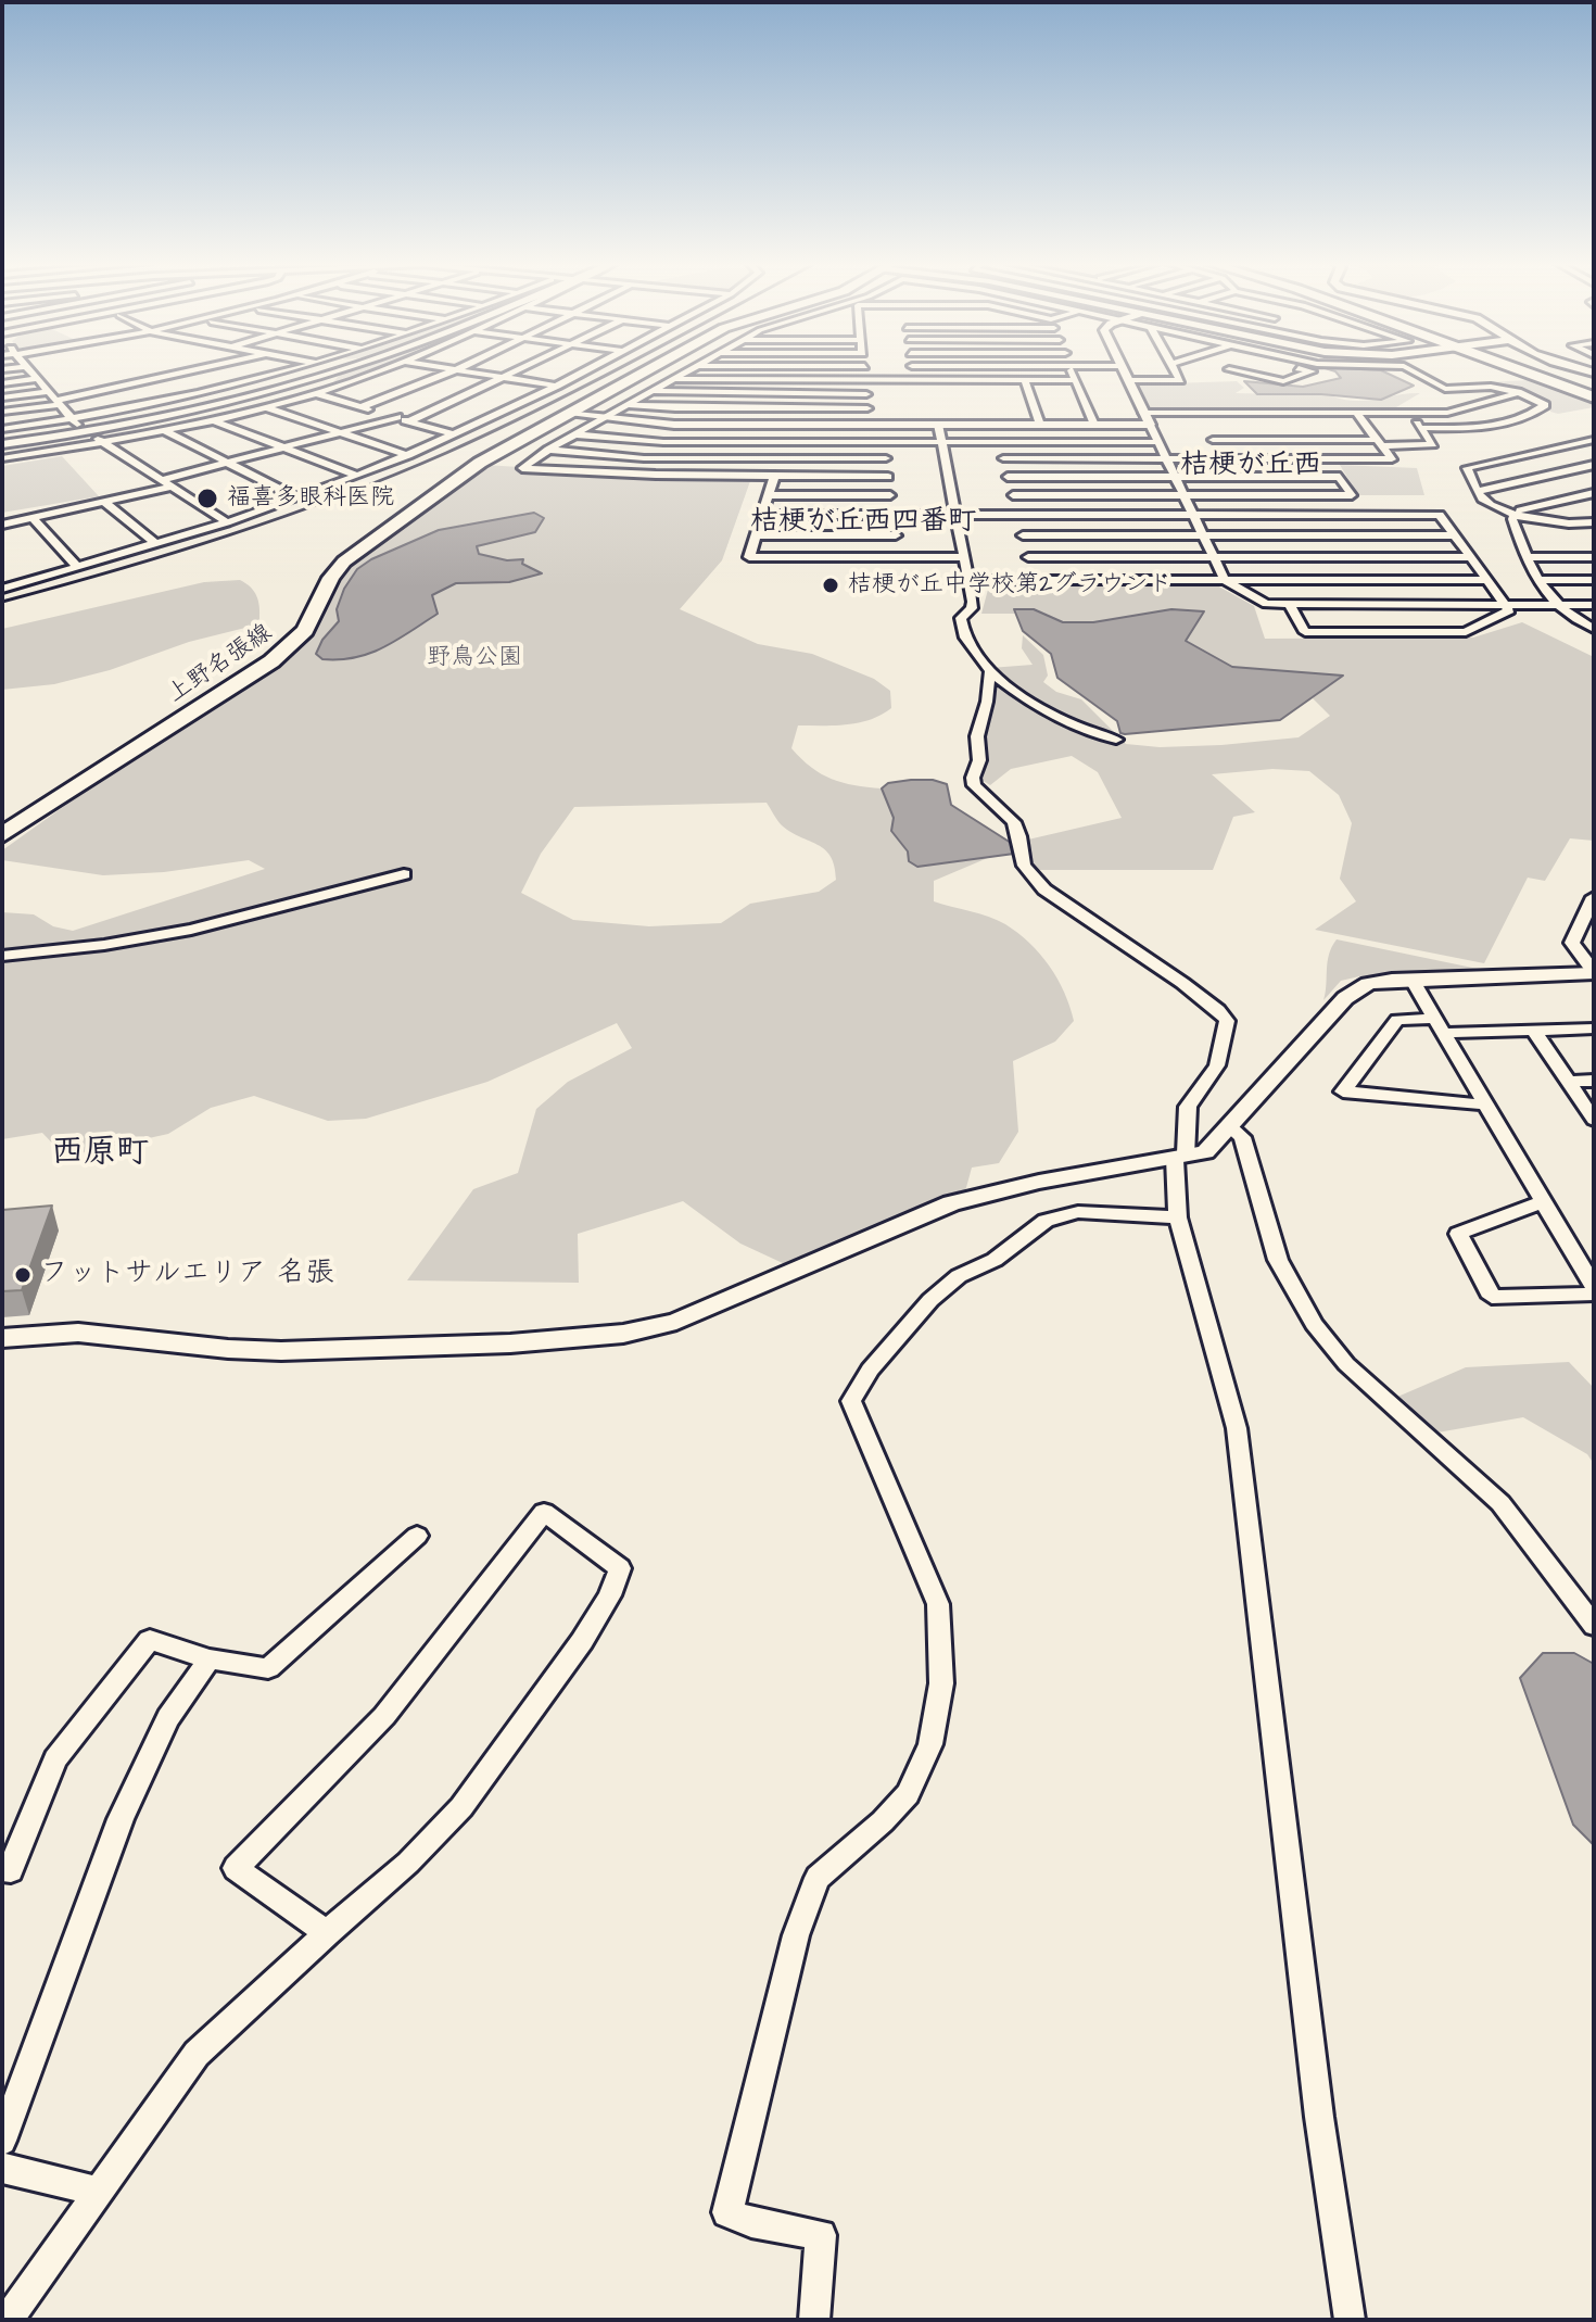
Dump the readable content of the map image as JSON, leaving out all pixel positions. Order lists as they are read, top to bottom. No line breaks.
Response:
{"streets":{"main road":["上野名張線"]},"districts":["桔梗が丘西","桔梗が丘西四番町","西原町"],"parks":["野鳥公園"],"places":["福喜多眼科医院","桔梗が丘中学校第2グラウンド","フットサルエリア 名張"]}
